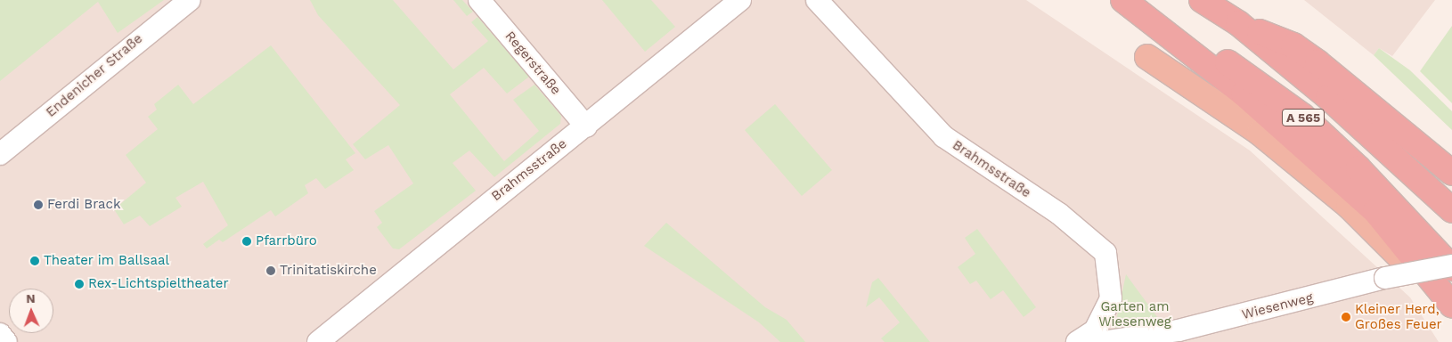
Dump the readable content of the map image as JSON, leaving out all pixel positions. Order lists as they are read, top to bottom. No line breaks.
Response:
{"streets":{"highway":["A 565"],"street":["Regerstraße","Endenicher Straße","Brahmsstraße","Wiesenweg"]},"crossings":[["Regerstraße","Brahmsstraße"],["A 565","Wiesenweg"]],"parks":["Garten am Wiesenweg"],"places":["Ferdi Brack","Pfarrbüro","Theater im Ballsaal","Trinitatiskirche","Rex-Lichtspieltheater","Kleiner Herd, Großes Feuer"],"north":"top"}
